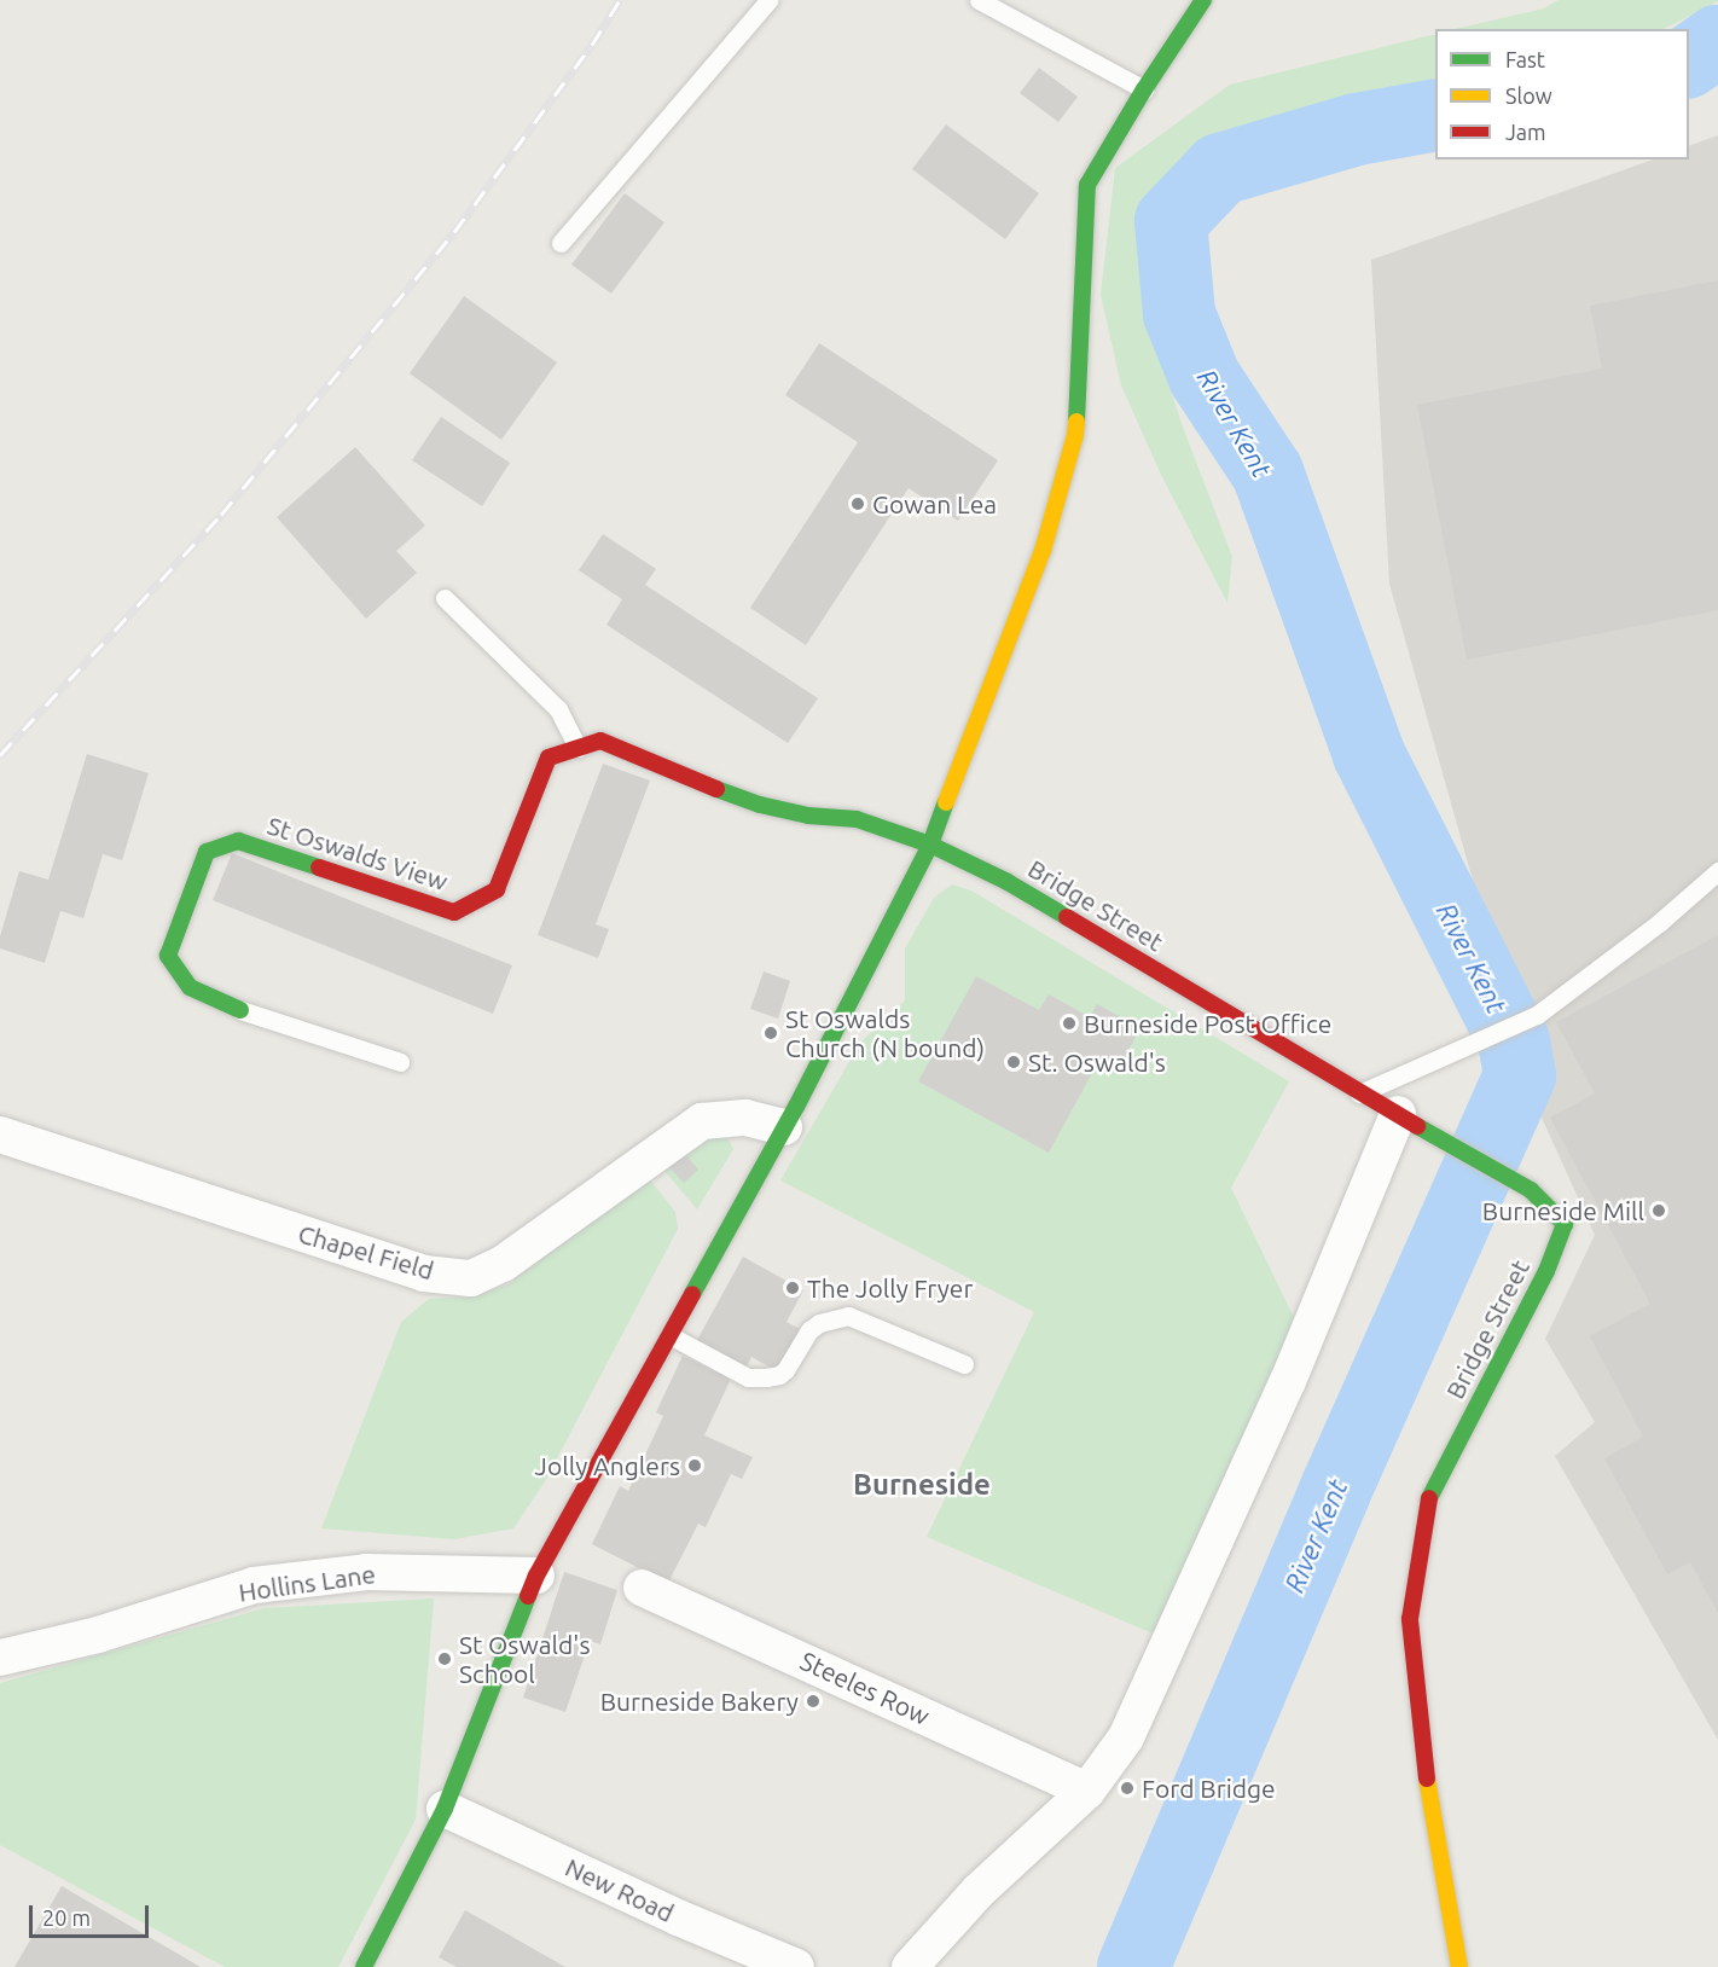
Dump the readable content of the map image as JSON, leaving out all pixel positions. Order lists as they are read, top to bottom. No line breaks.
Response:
{"streets":{"street":["St Oswalds View","Bridge Street","Chapel Field","Hollins Lane","Steeles Row","New Road"]},"crossings":[["St Oswalds View","Bridge Street"]],"districts":["Burneside"],"water":["River Kent"],"places":["Gowan Lea","Burneside Post Office","St Oswalds Church (N bound)","St. Oswald's","Burneside Mill","The Jolly Fryer","Jolly Anglers","St Oswald's School","Burneside Bakery","Ford Bridge"],"legend":["Fast","Slow","Jam"],"scale_bar":"20 m"}
